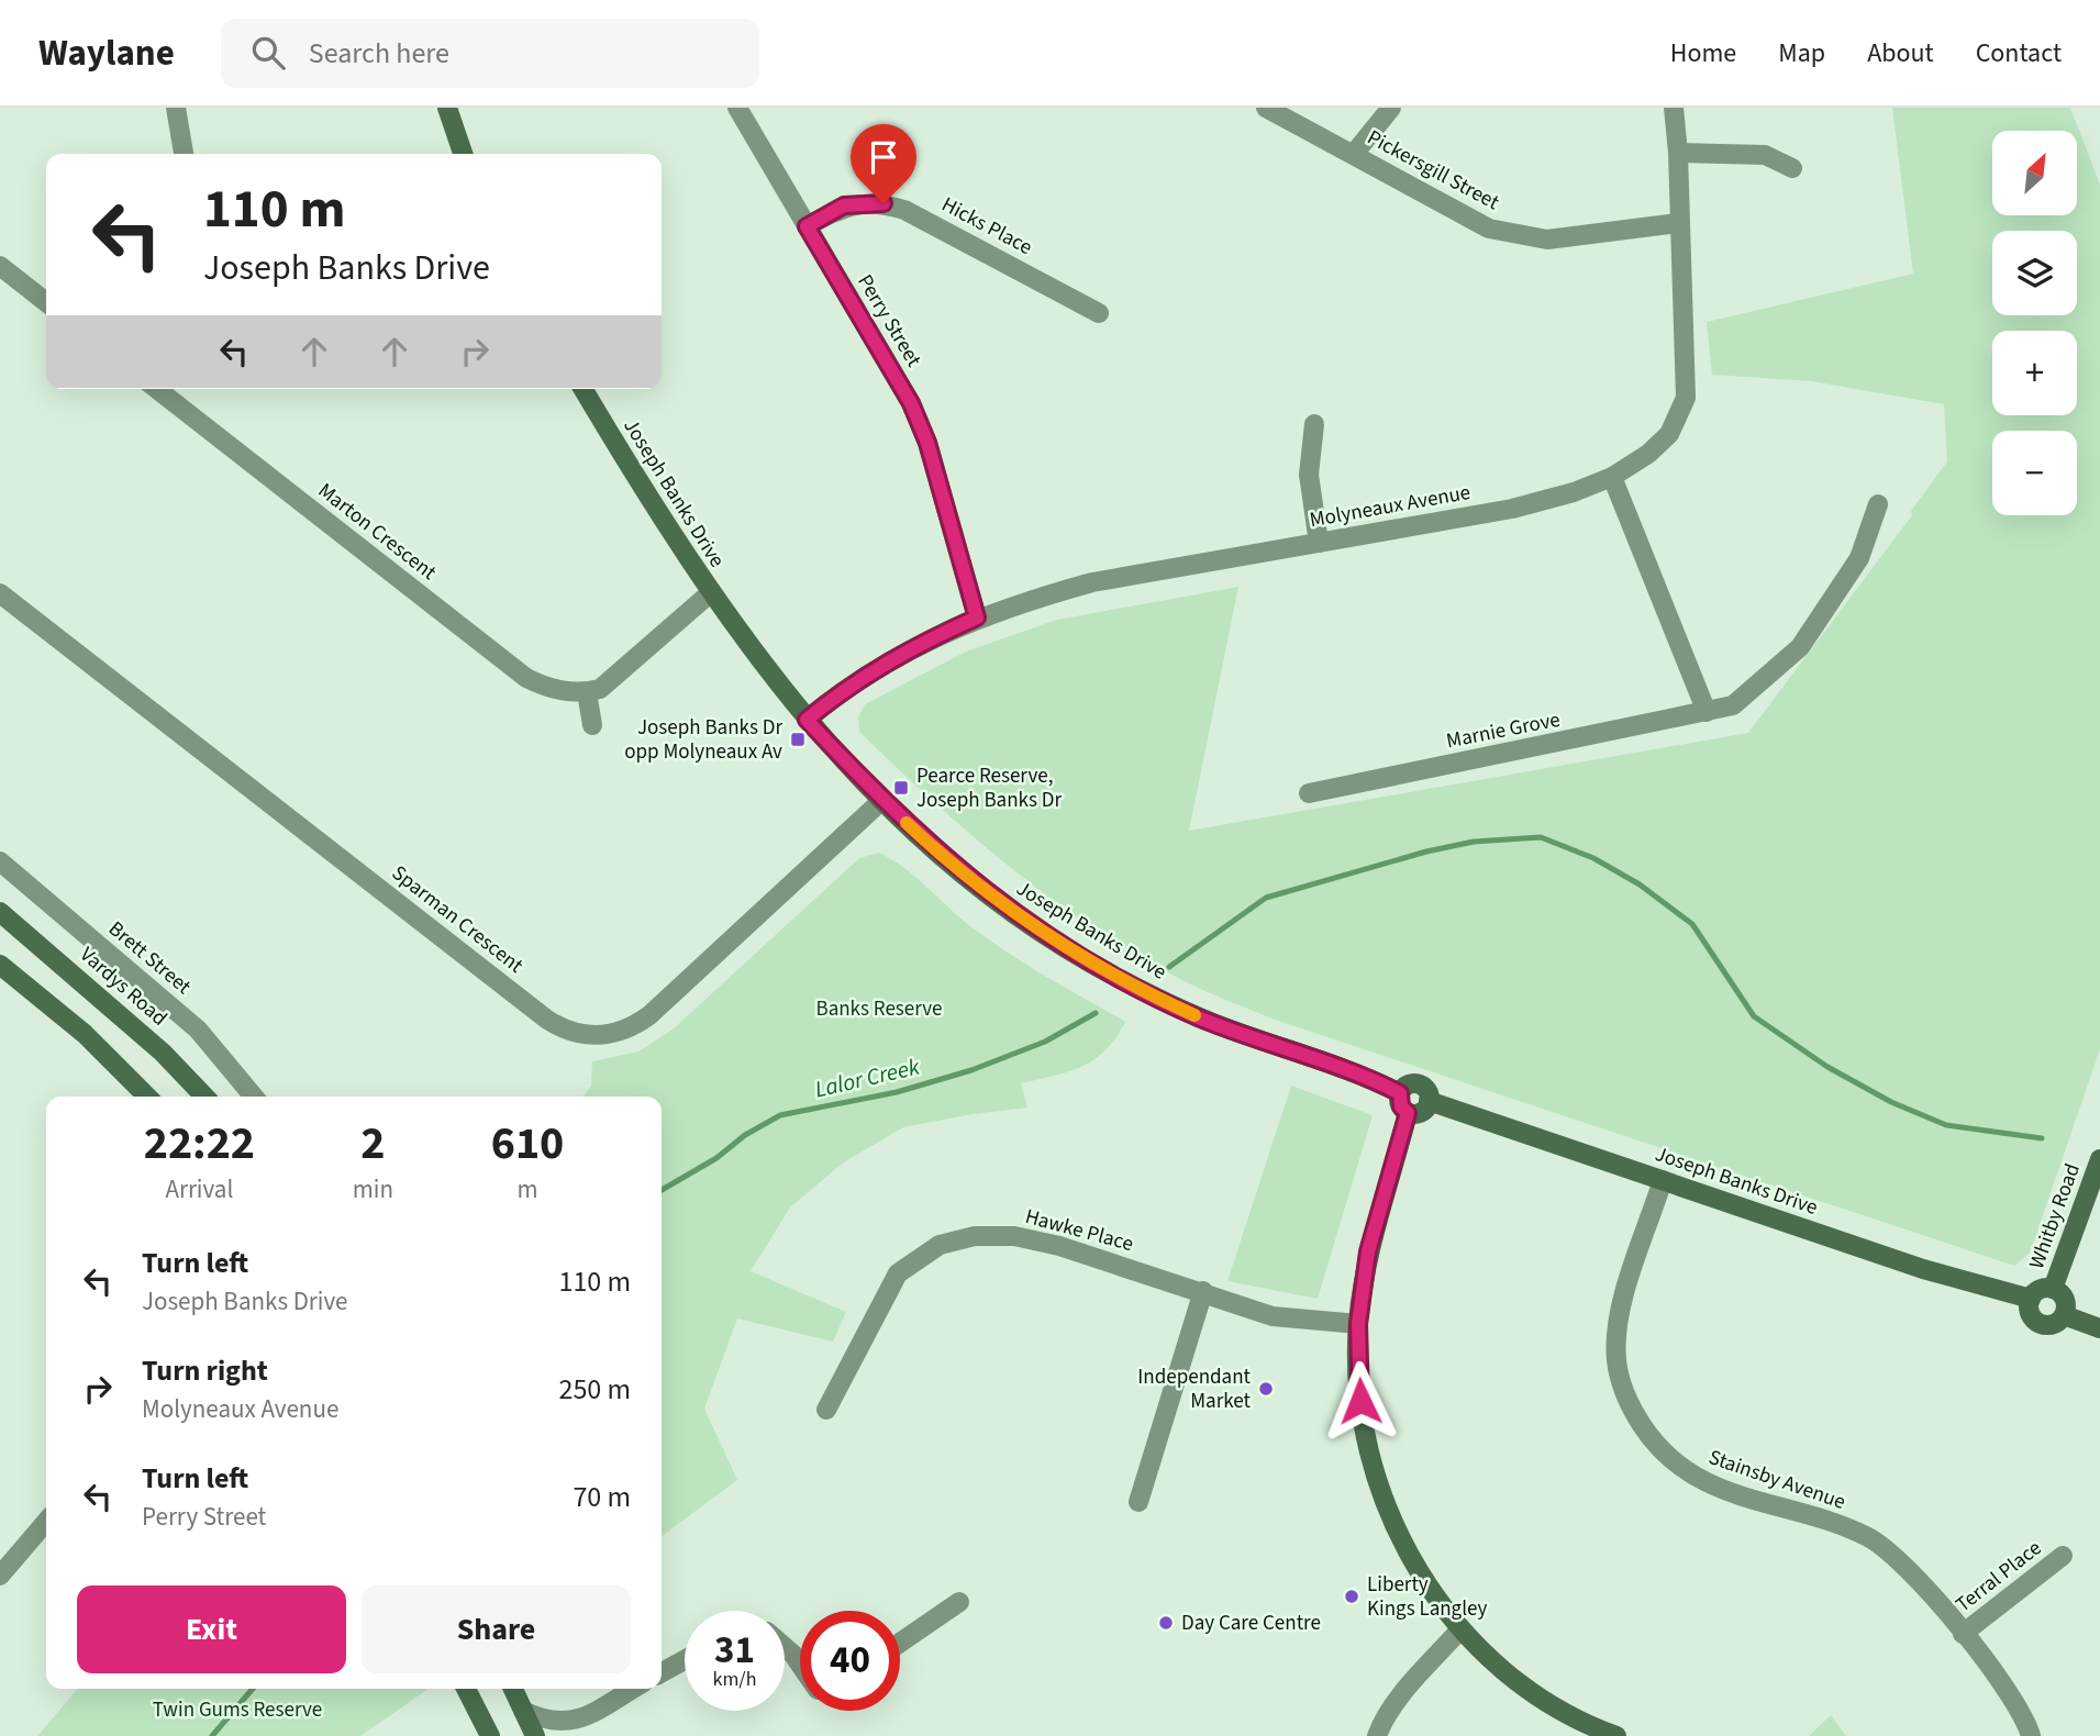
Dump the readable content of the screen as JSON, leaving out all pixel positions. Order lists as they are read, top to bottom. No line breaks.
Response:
{"streets":{"street":["Pickersgill Street","Hicks Place","Perry Street","Joseph Banks Drive","Molyneaux Avenue","Marton Crescent","Marnie Grove","Sparman Crescent","Brett Street","Vardys Road","Whitby Road","Hawke Place","Stainsby Avenue","Terral Place"]},"crossings":[["Pickersgill Street","Molyneaux Avenue"],["Hicks Place","Perry Street"],["Perry Street","Molyneaux Avenue"],["Joseph Banks Drive","Molyneaux Avenue"],["Joseph Banks Drive","Sparman Crescent"],["Joseph Banks Drive","Whitby Road"],["Joseph Banks Drive","Stainsby Avenue"],["Stainsby Avenue","Terral Place"]],"water":["Lalor Creek"],"parks":["Banks Reserve","Twin Gums Reserve"],"places":{"transit":["Joseph Banks Dr opp Molyneaux Av","Pearce Reserve, Joseph Banks Dr"],"other":["Independant Market","Liberty Kings Langley","Day Care Centre"]},"north":"top right","page":{"header":"Waylane","search":"Search here","nav":["Home","Map","About","Contact"],"map_buttons":["+","−"],"turn":["110 m","Joseph Banks Drive"],"eta":["22:22","Arrival","2","min","610","m"],"list":[{"name":"Turn left","note":"Joseph Banks Drive","value":"110 m"},{"name":"Turn right","note":"Molyneaux Avenue","value":"250 m"},{"name":"Turn left","note":"Perry Street","value":"70 m"}],"buttons":["Exit","Share"],"speed":"31 km/h","limit":"40"}}
